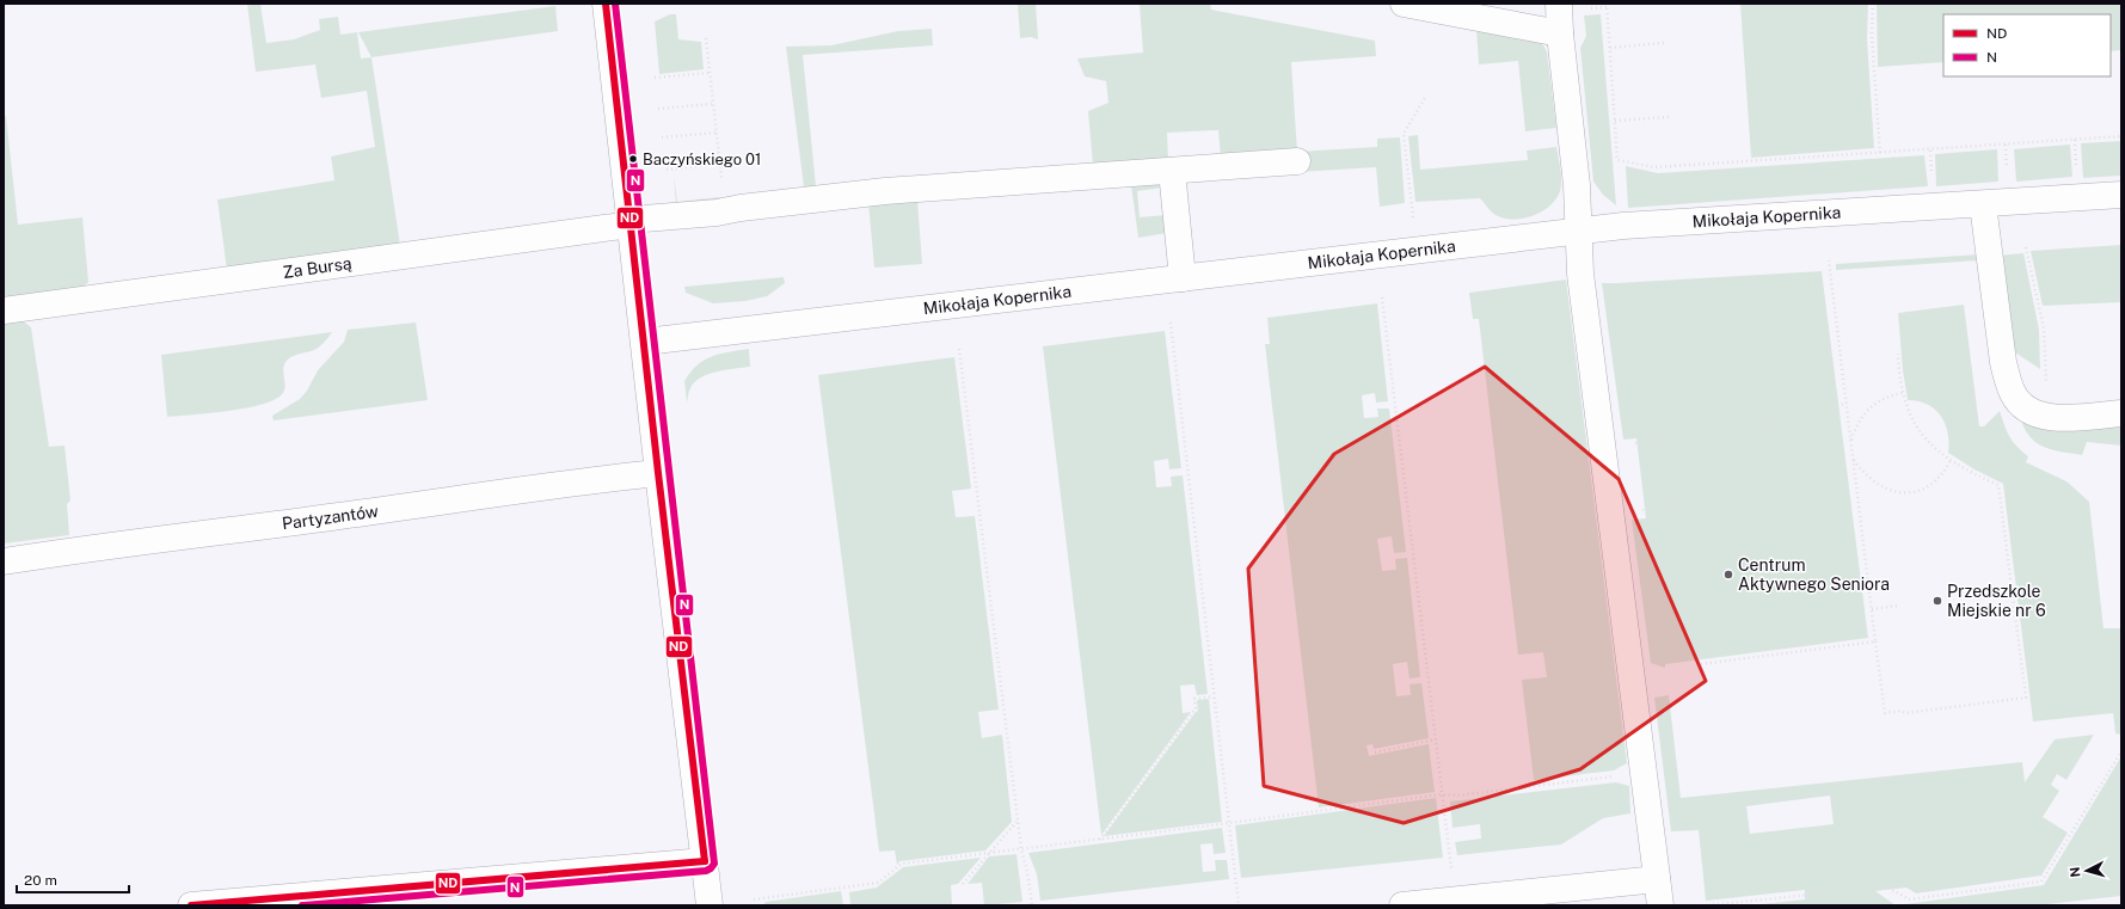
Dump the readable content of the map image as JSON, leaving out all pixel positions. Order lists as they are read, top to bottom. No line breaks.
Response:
{"streets":{"street":["Mikołaja Kopernika","Za Bursą","Partyzantów"]},"places":["Baczyńskiego 01","Centrum Aktywnego Seniora","Przedszkole Miejskie nr 6"],"lines":["transit line ND","transit line N"],"legend":["ND","N"],"scale_bar":"20 m","north":"left"}
